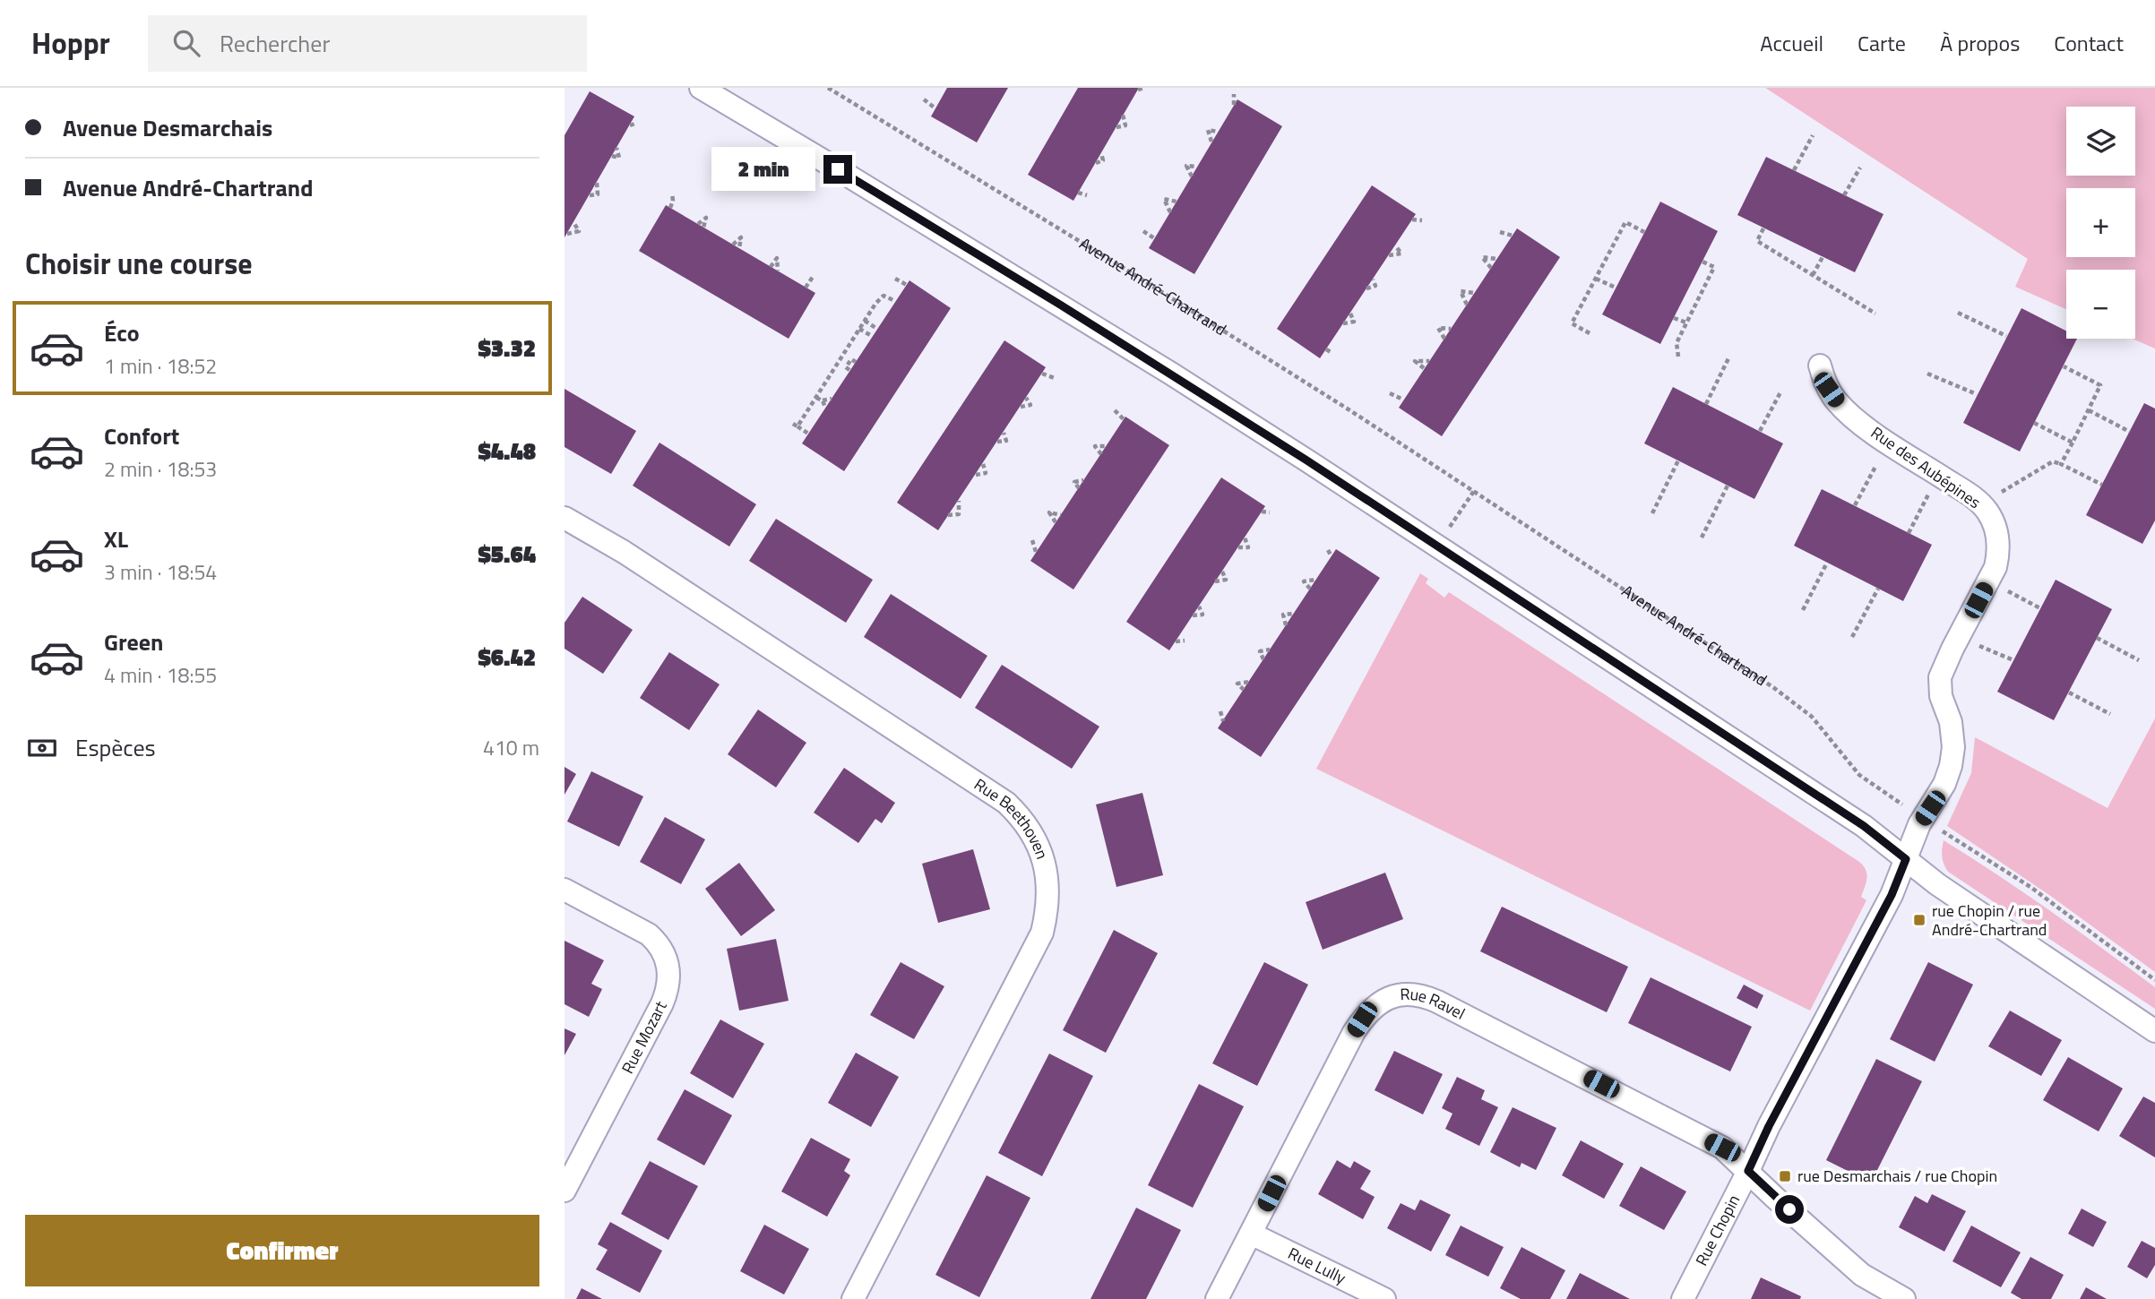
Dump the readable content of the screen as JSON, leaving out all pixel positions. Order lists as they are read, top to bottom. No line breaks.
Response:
{"streets":{"street":["Rue des Aubépines","Rue Beethoven","Rue Ravel","Rue Mozart","Rue Chopin","Rue Lully"],"path":["Avenue André-Chartrand"]},"crossings":[["Rue des Aubépines","Rue Chopin"],["Rue Ravel","Rue Chopin"],["Rue Ravel","Rue Lully"]],"places":{"transit":["rue Chopin / rue André-Chartrand","rue Desmarchais / rue Chopin"]},"page":{"header":"Hoppr","search":"Rechercher","nav":["Accueil","Carte","À propos","Contact"],"banner":["Avenue Desmarchais","Avenue André-Chartrand"],"map_buttons":["+","−"],"bubble":"2 min","heading":"Choisir une course","list":[{"name":"Éco","note":"1 min · 18:52","value":"$3.32"},{"name":"Confort","note":"2 min · 18:53","value":"$4.48"},{"name":"XL","note":"3 min · 18:54","value":"$5.64"},{"name":"Green","note":"4 min · 18:55","value":"$6.42"}],"pay":["Espèces","410 m"],"buttons":"Confirmer"}}
